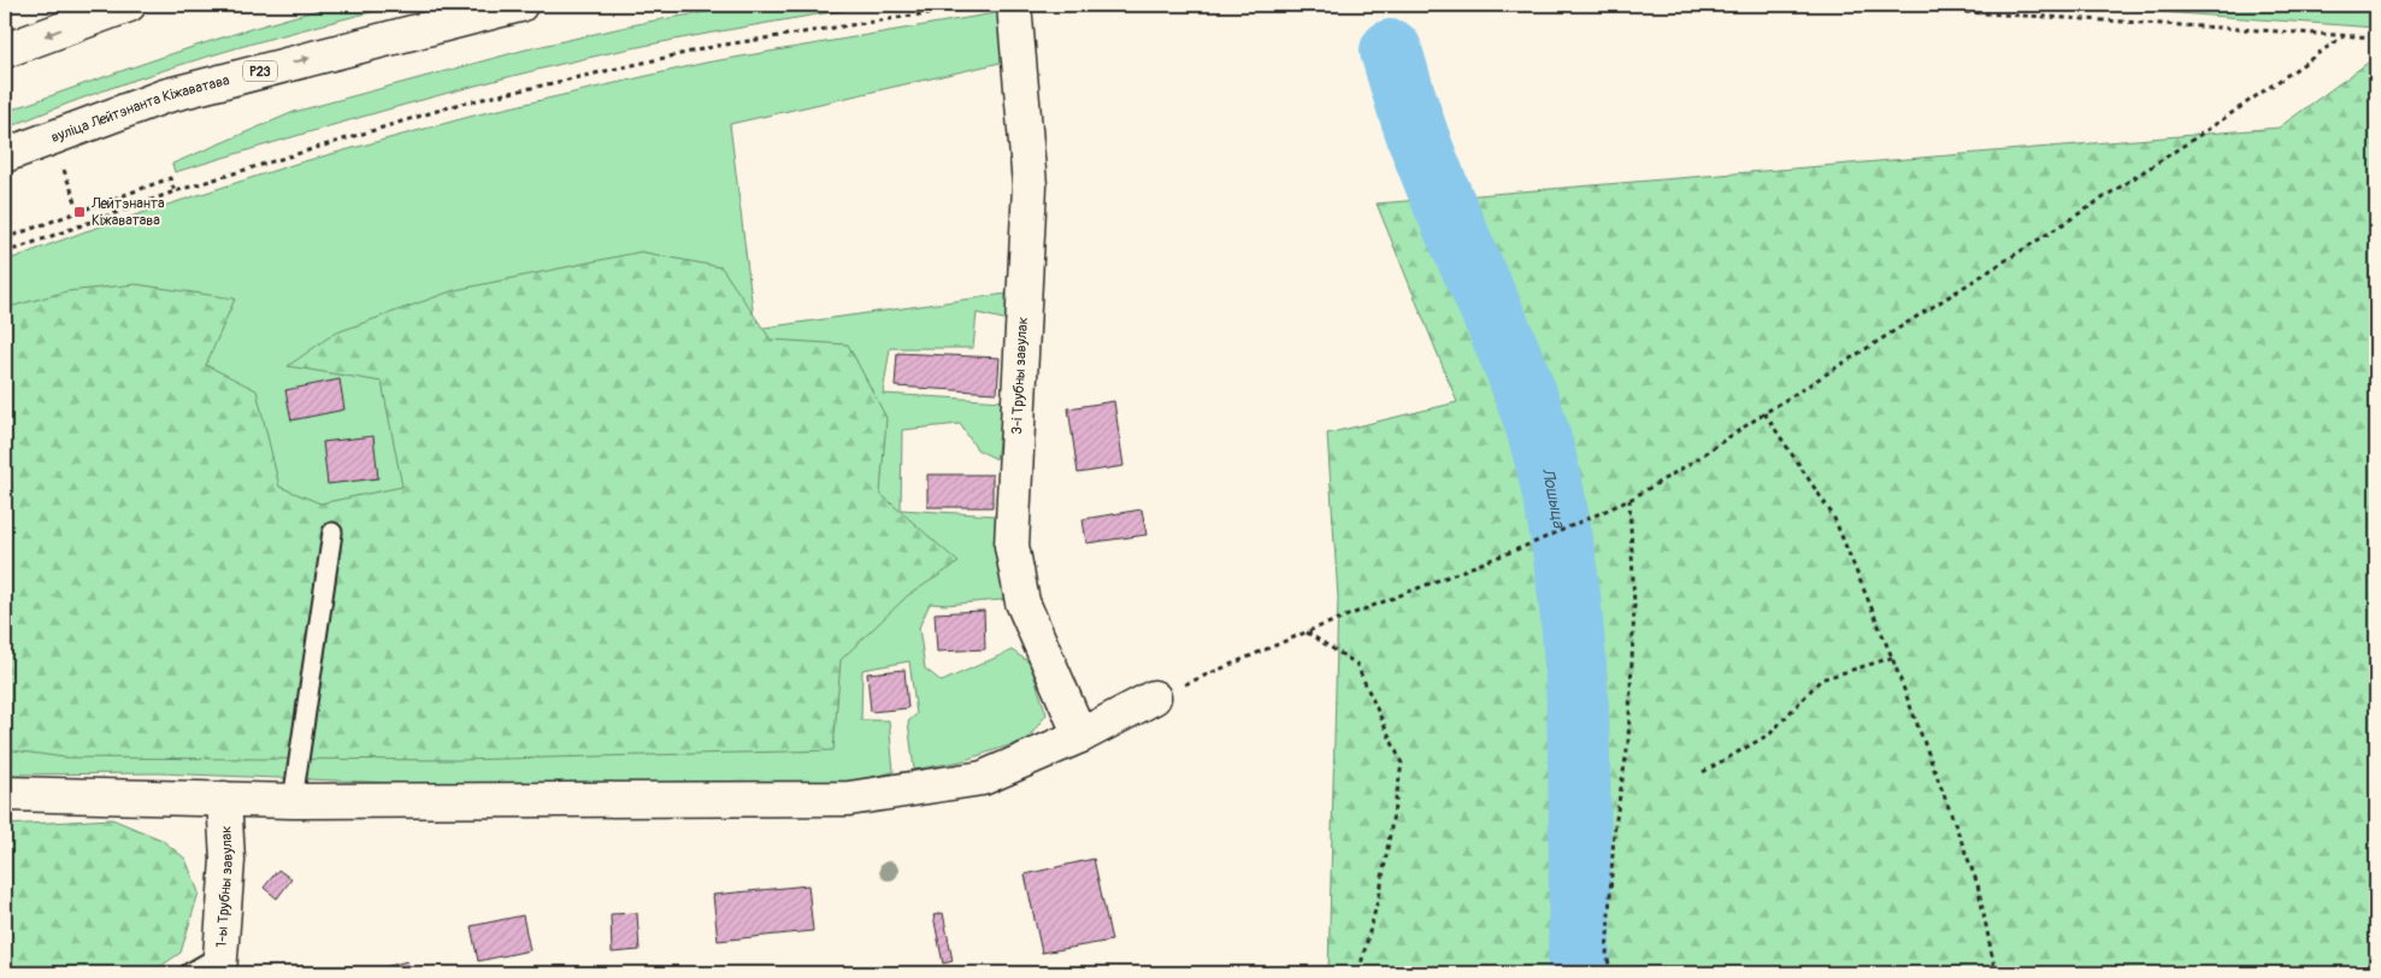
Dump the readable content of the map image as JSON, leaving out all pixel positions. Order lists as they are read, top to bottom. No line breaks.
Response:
{"streets":{"street":["Р23","вуліца Лейтэнанта Кіжаватава","3-і Трубны завулак","1-ы Трубны завулак"]},"one_way":["вуліца Лейтэнанта Кіжаватава"],"water":["Лошыца"],"places":{"transit":["Лейтэнанта Кіжаватава"]}}
